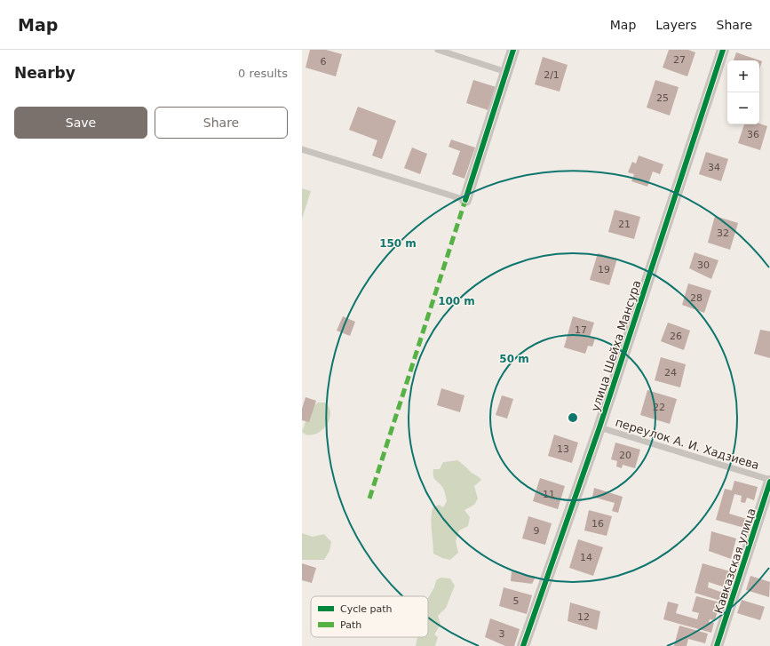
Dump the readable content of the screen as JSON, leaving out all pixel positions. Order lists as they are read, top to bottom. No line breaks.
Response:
{"streets":{"street":["улица Шейха Мансура","Кавказская улица"],"lane":["переулок А. И. Хадзиева"]},"crossings":[["улица Шейха Мансура","переулок А. И. Хадзиева"],["переулок А. И. Хадзиева","Кавказская улица"]],"house_numbers":["27","6","2/1","25","36","34","21","32","30","19","28","17","26","24","22","13","20","11","16","9","14","5","12","3"],"legend":["Cycle path","Path"],"page":{"header":"Map","nav":["Map","Layers","Share"],"heading":["Nearby","0 results"],"map_buttons":["+","−"],"buttons":["Save","Share"]},"rings":["150 m","100 m","50 m"]}
